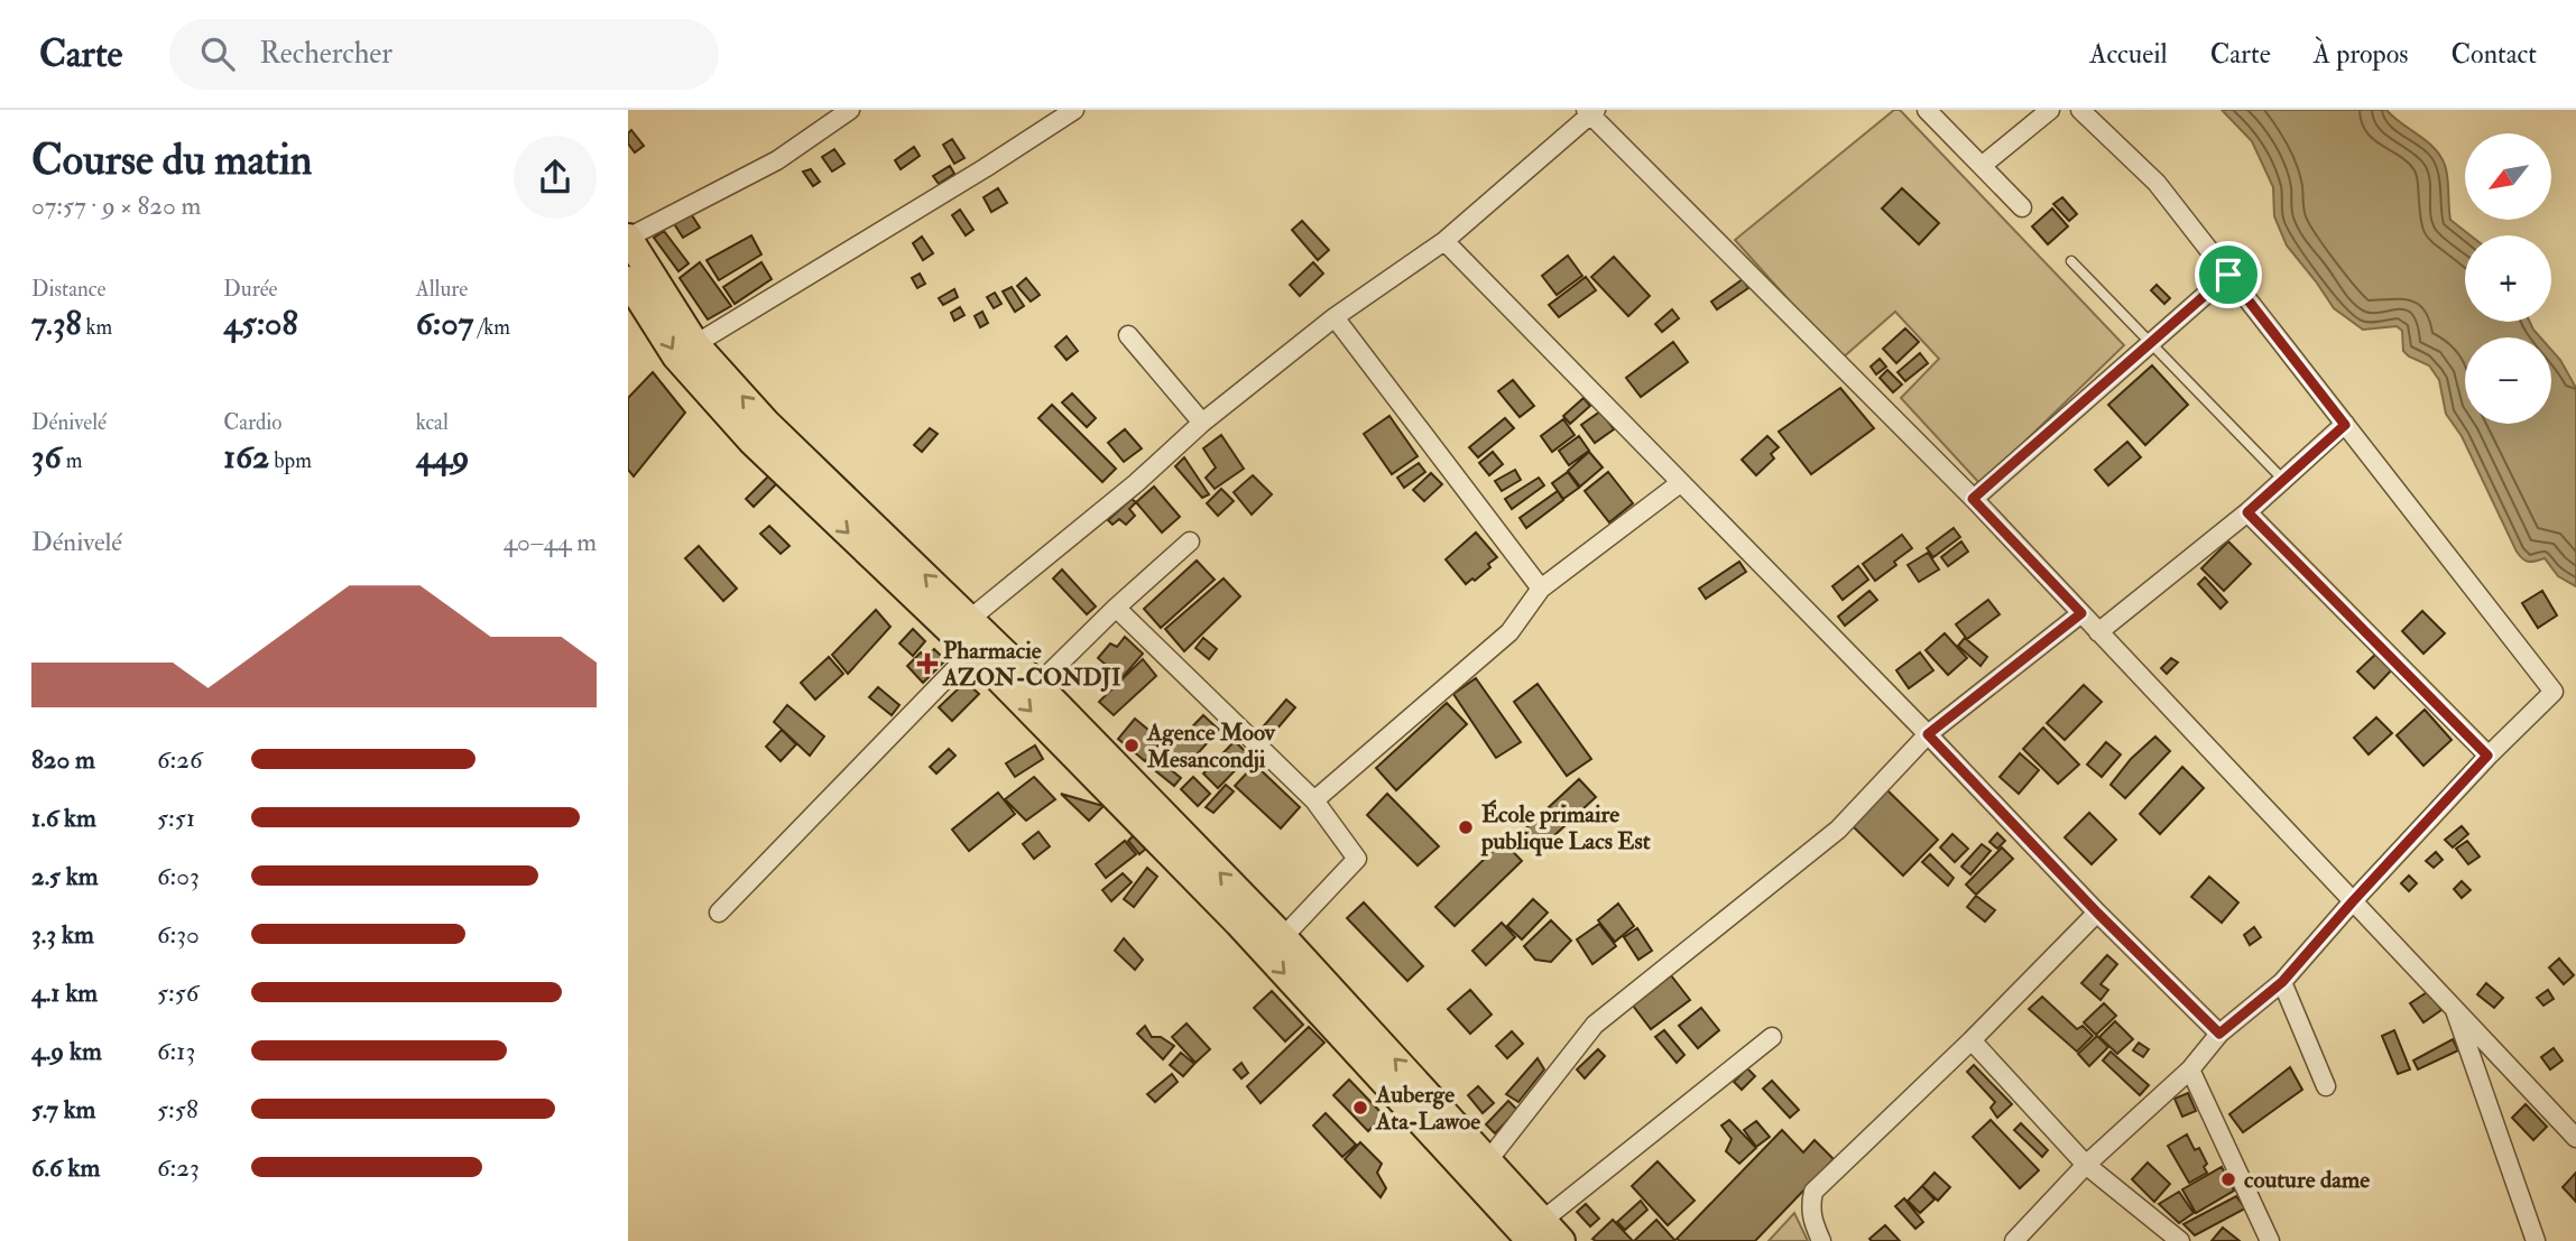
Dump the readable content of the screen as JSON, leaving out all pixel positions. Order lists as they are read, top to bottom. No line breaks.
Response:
{"places":{"health":["Pharmacie AZON-CONDJI"],"other":["Agence Moov Mesancondji","École primaire publique Lacs Est","Auberge Ata-Lawoe","couture dame"]},"north":"bottom left","page":{"header":"Carte","search":"Rechercher","nav":["Accueil","Carte","À propos","Contact"],"heading":["Course du matin","07:57 · 9 × 820 m"],"map_buttons":["+","−"],"stats":[["Distance","7.38 km"],["Durée","45:08"],["Allure","6:07 /km"],["Dénivelé","36 m"],["Cardio","162 bpm"],["kcal","449"]],"chart":["Dénivelé","40–44 m"],"list":[{"name":"820 m","note":"6:26"},{"name":"1.6 km","note":"5:51"},{"name":"2.5 km","note":"6:03"},{"name":"3.3 km","note":"6:30"},{"name":"4.1 km","note":"5:56"},{"name":"4.9 km","note":"6:13"},{"name":"5.7 km","note":"5:58"},{"name":"6.6 km","note":"6:23"}]}}
